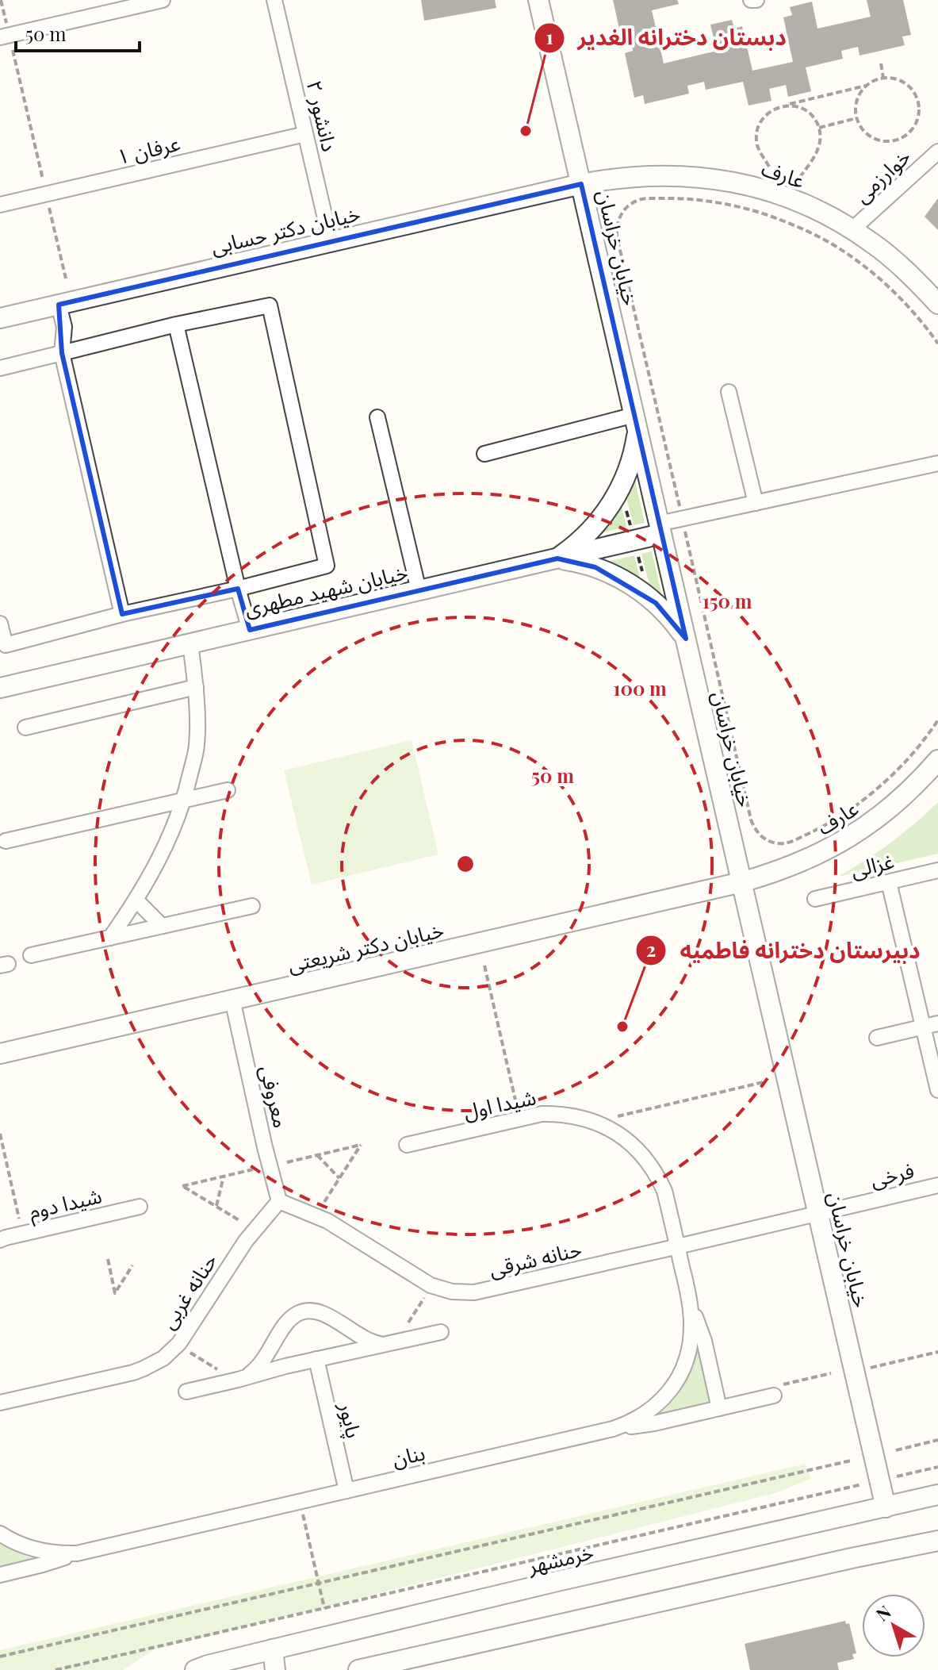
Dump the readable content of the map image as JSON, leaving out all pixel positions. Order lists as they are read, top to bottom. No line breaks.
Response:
{"streets":{"street":["دانشور ۲","عرفان ۱","عارف","خوارزمی","خیابان دکتر حسابی","خیابان خراسان","خیابان شهید مطهری","غزالی","خیابان دکتر شریعتی","معروفی","شیدا اول","فرخی","شیدا دوم","حنانه شرقی","حنانه غربی","پایور","بنان","خرمشهر"]},"crossings":[["دانشور ۲","عرفان ۱"],["دانشور ۲","خیابان دکتر حسابی"],["عارف","خوارزمی"],["عارف","خیابان دکتر حسابی"],["عارف","خیابان خراسان"],["عارف","خیابان دکتر شریعتی"],["خیابان دکتر حسابی","خیابان خراسان"],["خیابان خراسان","خیابان شهید مطهری"],["خیابان خراسان","خیابان دکتر شریعتی"],["خیابان خراسان","فرخی"],["خیابان خراسان","حنانه شرقی"],["خیابان خراسان","خرمشهر"],["خیابان دکتر شریعتی","معروفی"],["معروفی","حنانه شرقی"],["معروفی","حنانه غربی"],["شیدا اول","حنانه شرقی"],["شیدا اول","بنان"],["فرخی","حنانه شرقی"],["حنانه شرقی","حنانه غربی"],["حنانه شرقی","بنان"],["پایور","بنان"]],"places":["دبستان دخترانه الغدیر","دبیرستان دخترانه فاطمیه"],"scale_bar":"50 m","north":"top left","rings":["150 m","100 m","50 m"]}
